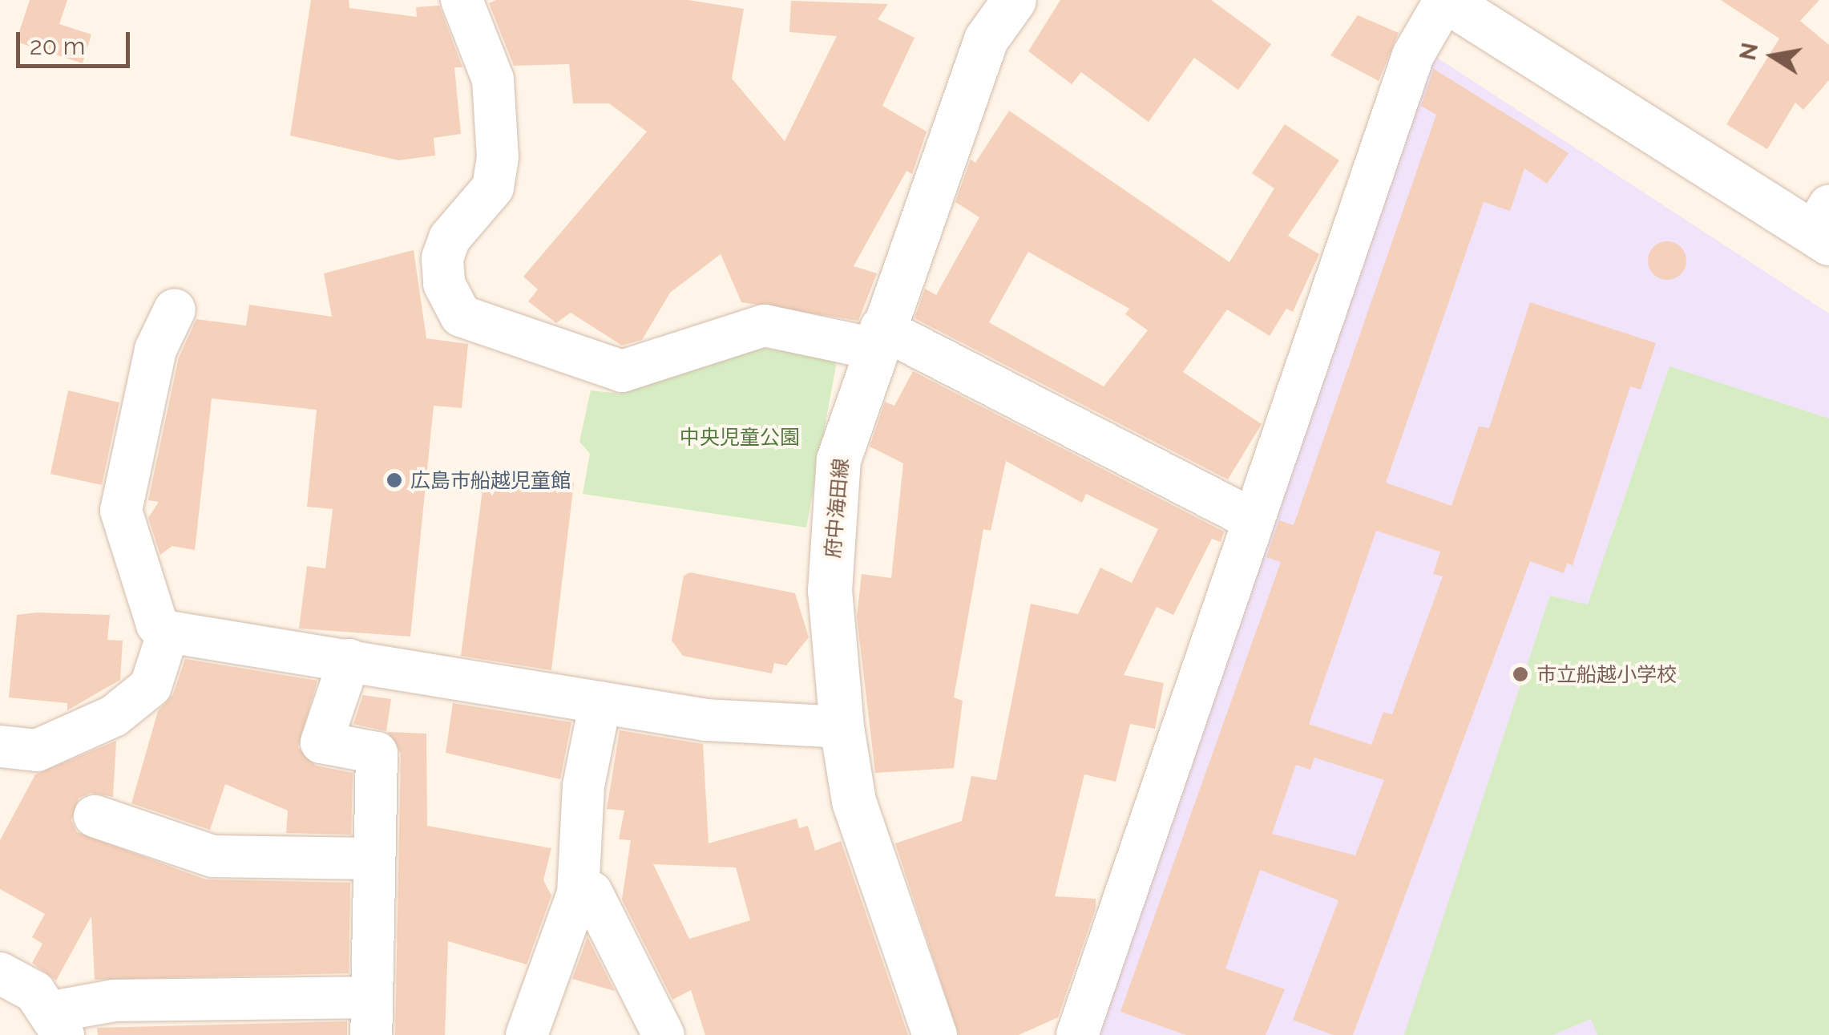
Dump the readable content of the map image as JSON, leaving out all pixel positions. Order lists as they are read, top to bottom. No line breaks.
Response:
{"streets":{"main road":["府中海田線"]},"parks":["中央児童公園"],"places":["広島市船越児童館","市立船越小学校"],"scale_bar":"20 m","north":"left"}
